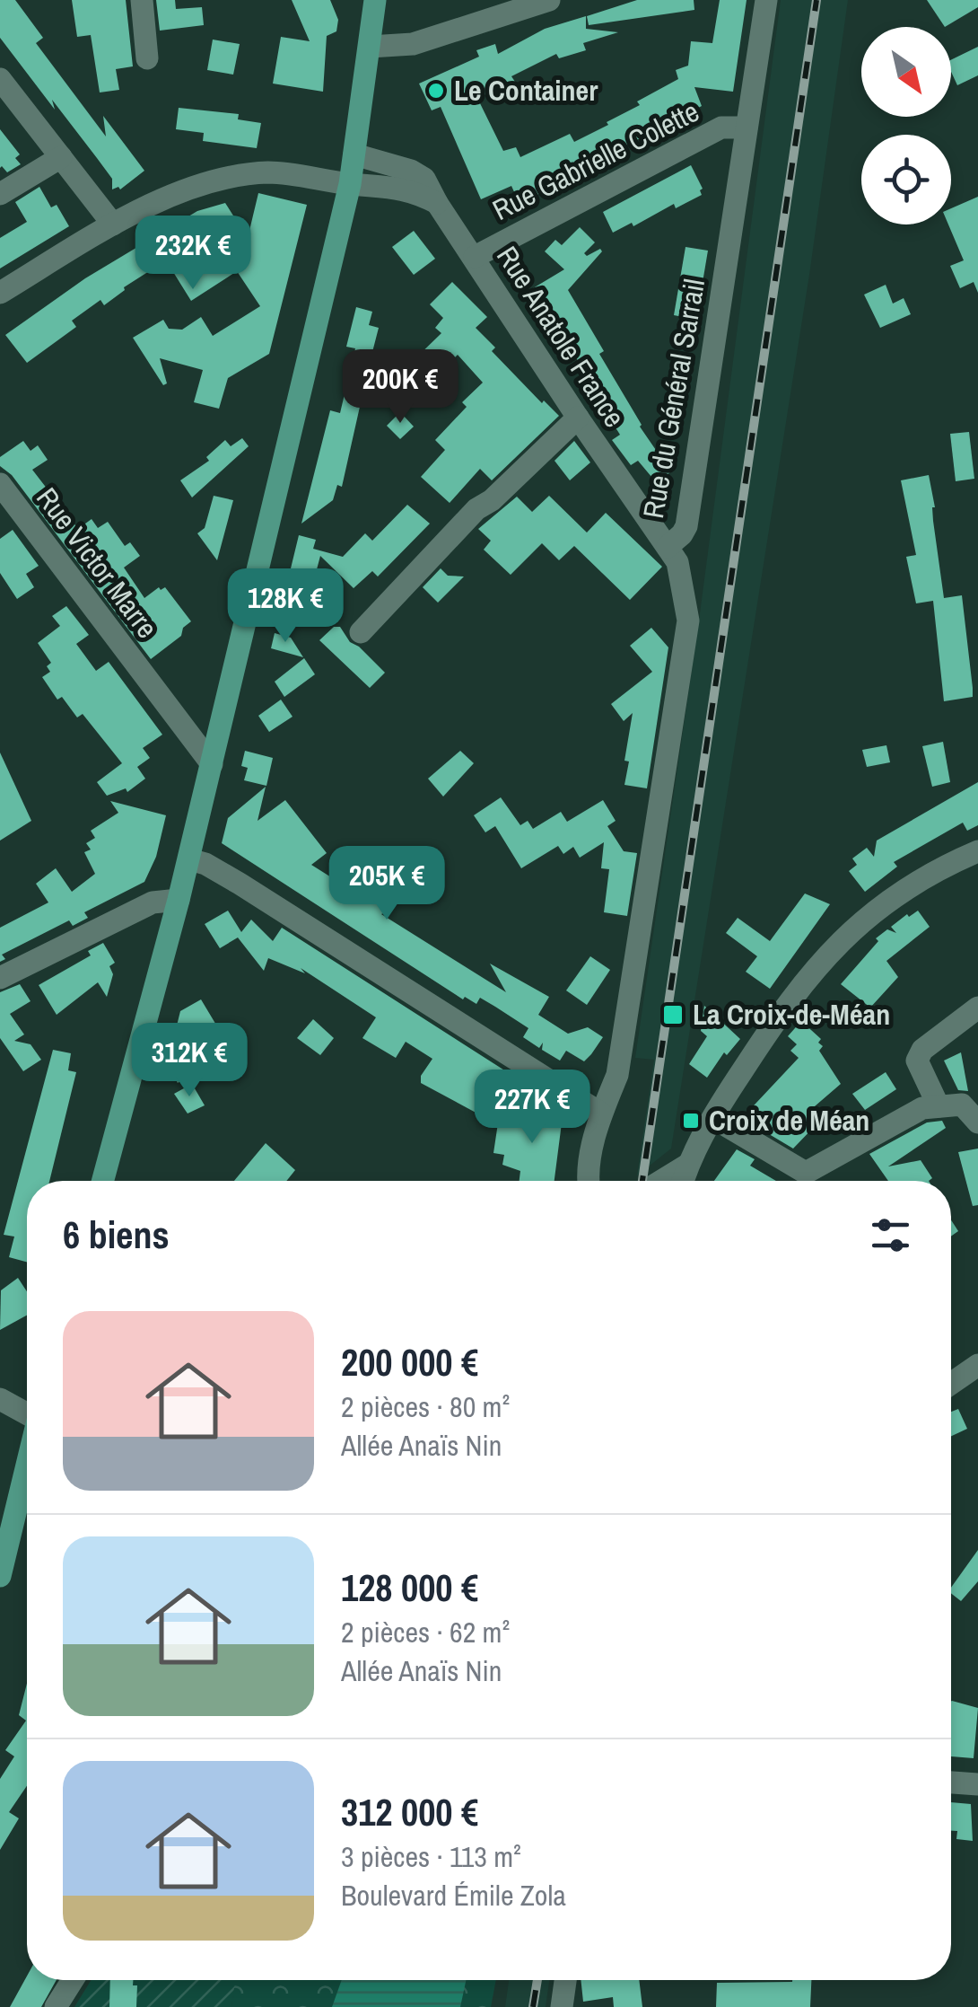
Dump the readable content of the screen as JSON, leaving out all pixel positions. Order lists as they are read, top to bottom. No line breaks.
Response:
{"streets":{"street":["Rue Gabrielle Colette","Rue Anatole France","Rue du Général Sarrail","Rue Victor Marre"]},"crossings":[["Rue Gabrielle Colette","Rue Anatole France"],["Rue Gabrielle Colette","Rue du Général Sarrail"],["Rue Anatole France","Rue du Général Sarrail"]],"places":{"other":["Le Container"],"transit":["La Croix-de-Méan","Croix de Méan"]},"north":"bottom right","page":{"price":["232K €","200K €","128K €","205K €","312K €","227K €"],"heading":"6 biens","list":[{"name":"200 000 €","note":"2 pièces · 80 m² · Allée Anaïs Nin"},{"name":"128 000 €","note":"2 pièces · 62 m² · Allée Anaïs Nin"},{"name":"312 000 €","note":"3 pièces · 113 m² · Boulevard Émile Zola"}]}}
